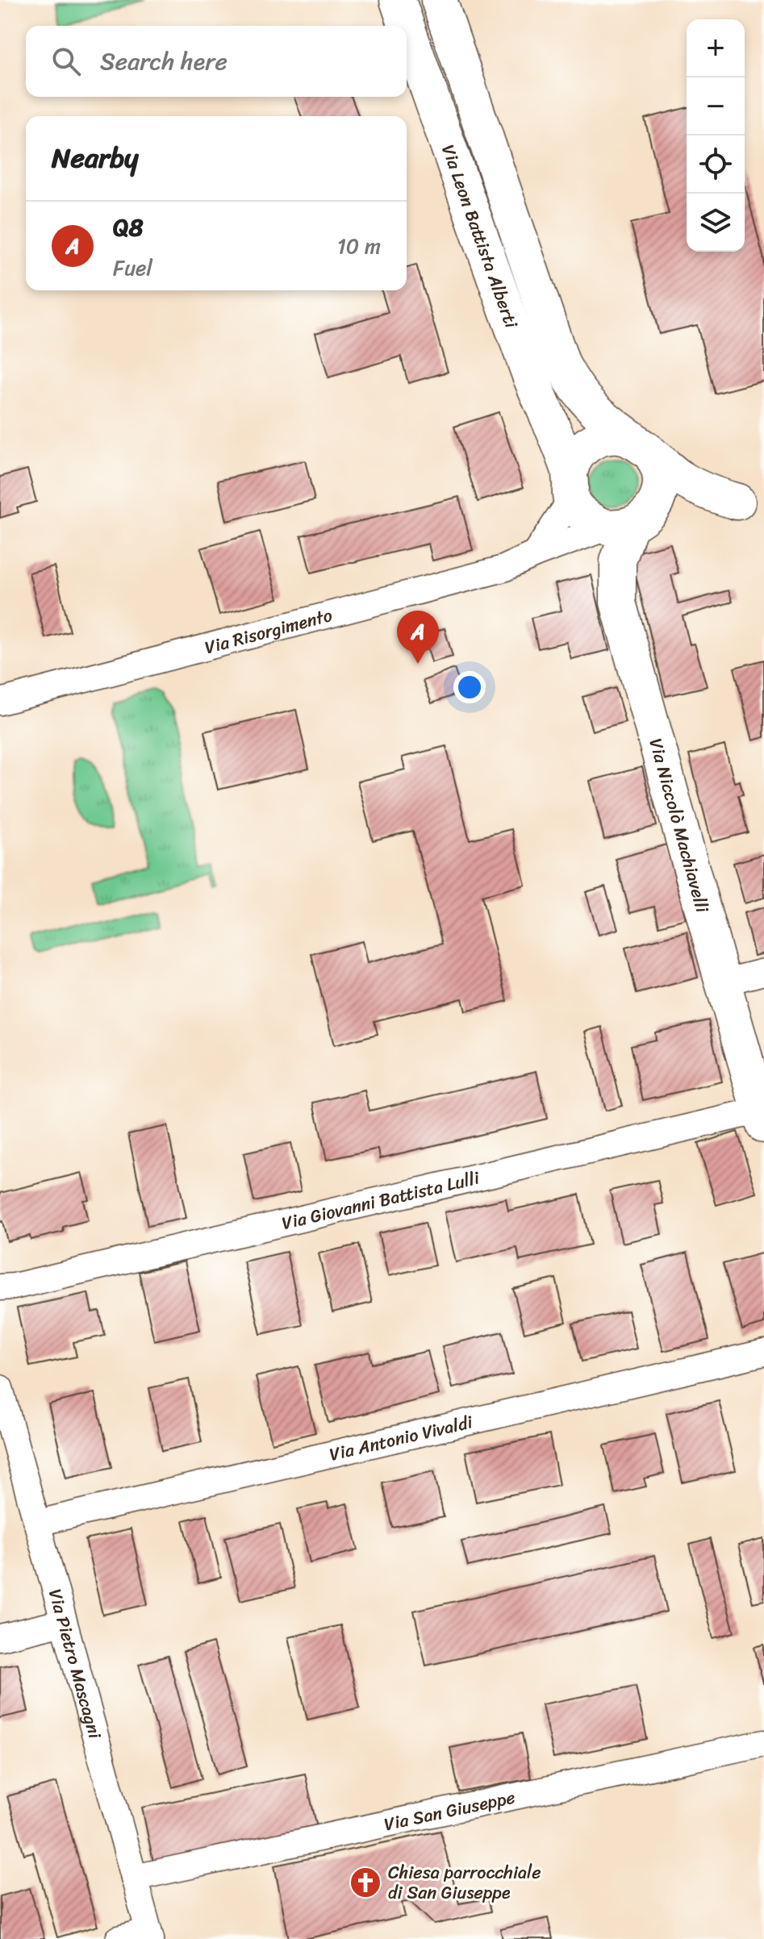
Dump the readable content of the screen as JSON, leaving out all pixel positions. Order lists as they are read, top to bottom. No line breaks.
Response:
{"streets":{"street":["Via Leon Battista Alberti","Via Risorgimento","Via Niccolò Machiavelli","Via Giovanni Battista Lulli","Via Antonio Vivaldi","Via Pietro Mascagni","Via San Giuseppe"]},"crossings":[["Via Leon Battista Alberti","Via Risorgimento"],["Via Leon Battista Alberti","Via Niccolò Machiavelli"],["Via Risorgimento","Via Niccolò Machiavelli"],["Via Niccolò Machiavelli","Via Giovanni Battista Lulli"],["Via Antonio Vivaldi","Via Pietro Mascagni"],["Via Pietro Mascagni","Via San Giuseppe"]],"places":{"church":["Chiesa parrocchiale di San Giuseppe"]},"page":{"map_buttons":["+","−"],"search":"Search here","heading":"Nearby","list":[{"mark":"A","name":"Q8","note":"Fuel","value":"10 m"}],"pins":"A"}}
